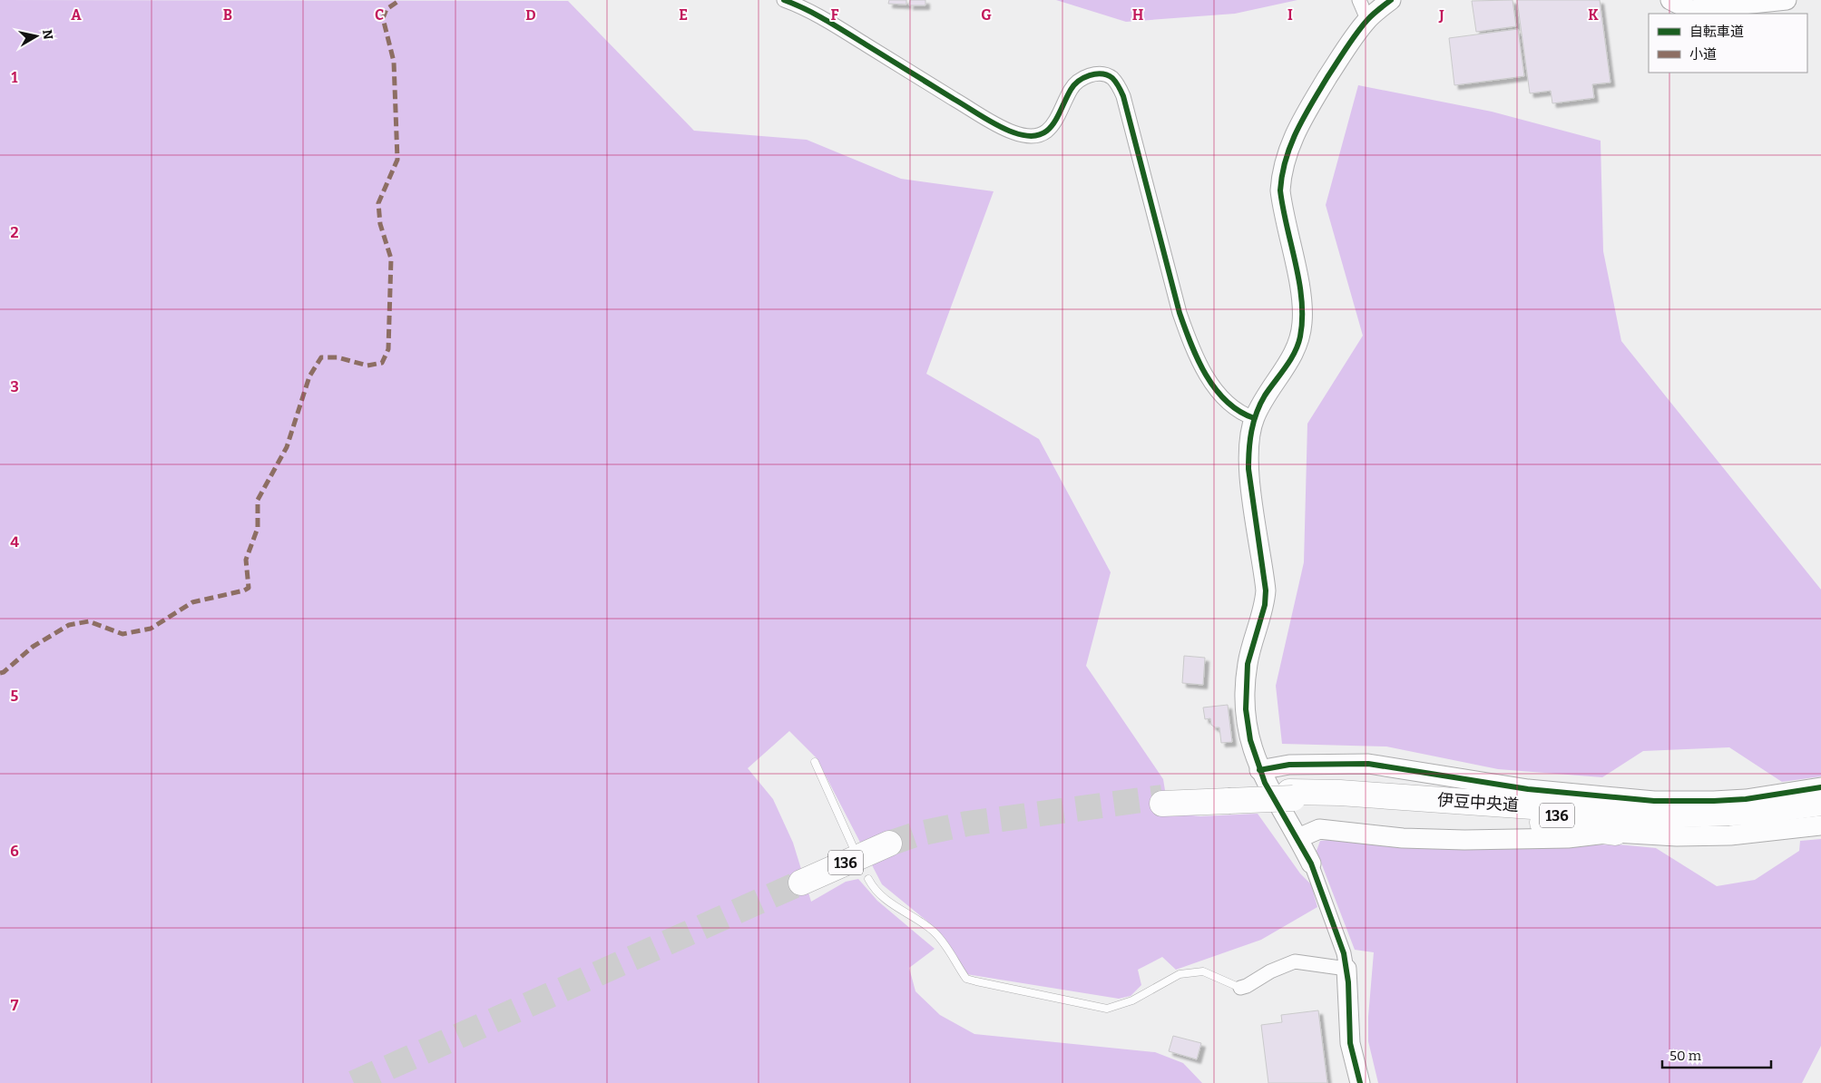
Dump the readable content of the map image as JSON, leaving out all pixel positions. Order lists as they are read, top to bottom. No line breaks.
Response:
{"streets":{"highway":["伊豆中央道","136"]},"legend":["自転車道","小道"],"scale_bar":"50 m","north":"right","grid":{"columns":["A","B","C","D","E","F","G","H","I","J","K"],"rows":["1","2","3","4","5","6","7"]}}
